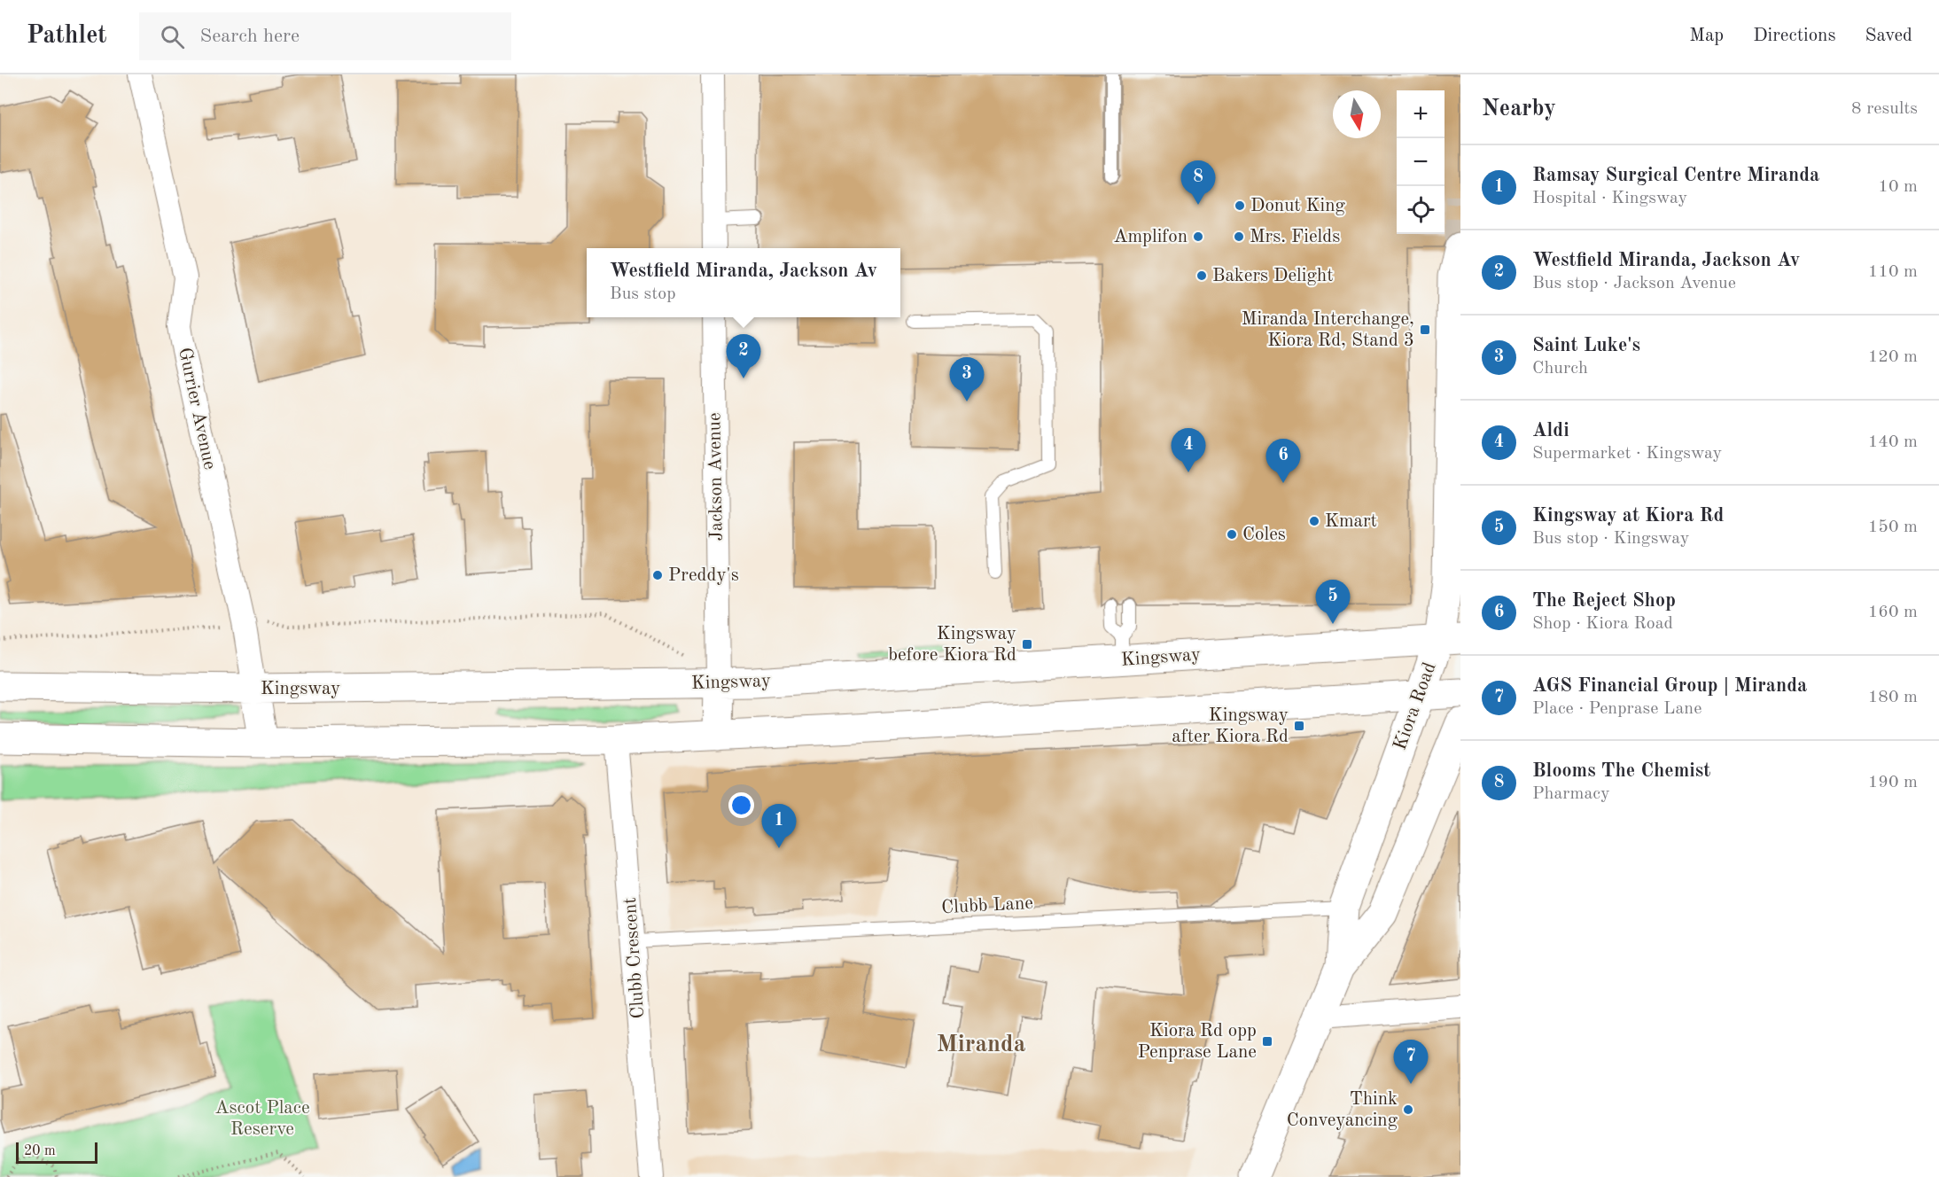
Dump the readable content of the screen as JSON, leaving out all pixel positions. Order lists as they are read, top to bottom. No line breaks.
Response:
{"streets":{"main road":["Gurrier Avenue","Jackson Avenue","Kingsway","Kiora Road"],"street":["Clubb Crescent"],"lane":["Clubb Lane"]},"crossings":[["Gurrier Avenue","Kingsway"],["Jackson Avenue","Kingsway"],["Kingsway","Kiora Road"],["Kiora Road","Clubb Lane"],["Clubb Lane","Clubb Crescent"]],"districts":["Miranda"],"parks":["Ascot Place Reserve"],"places":{"other":["Donut King","Amplifon","Mrs. Fields","Bakers Delight","Kmart","Coles","Preddy's","Think Conveyancing"],"transit":["Miranda Interchange, Kiora Rd, Stand 3","Kingsway before Kiora Rd","Kingsway after Kiora Rd","Kiora Rd opp Penprase Lane"]},"scale_bar":"20 m","north":"bottom","page":{"header":"Pathlet","search":"Search here","nav":["Map","Directions","Saved"],"heading":["Nearby","8 results"],"map_buttons":["+","−"],"list":[{"mark":"1","name":"Ramsay Surgical Centre Miranda","note":"Hospital · Kingsway","value":"10 m"},{"mark":"2","name":"Westfield Miranda, Jackson Av","note":"Bus stop · Jackson Avenue","value":"110 m"},{"mark":"3","name":"Saint Luke's","note":"Church","value":"120 m"},{"mark":"4","name":"Aldi","note":"Supermarket · Kingsway","value":"140 m"},{"mark":"5","name":"Kingsway at Kiora Rd","note":"Bus stop · Kingsway","value":"150 m"},{"mark":"6","name":"The Reject Shop","note":"Shop · Kiora Road","value":"160 m"},{"mark":"7","name":"AGS Financial Group | Miranda","note":"Place · Penprase Lane","value":"180 m"},{"mark":"8","name":"Blooms The Chemist","note":"Pharmacy","value":"190 m"}],"pins":["8","2","3","4","6","5","1","7"],"popup":["Westfield Miranda, Jackson Av","Bus stop"],"scale":"20 m"}}
